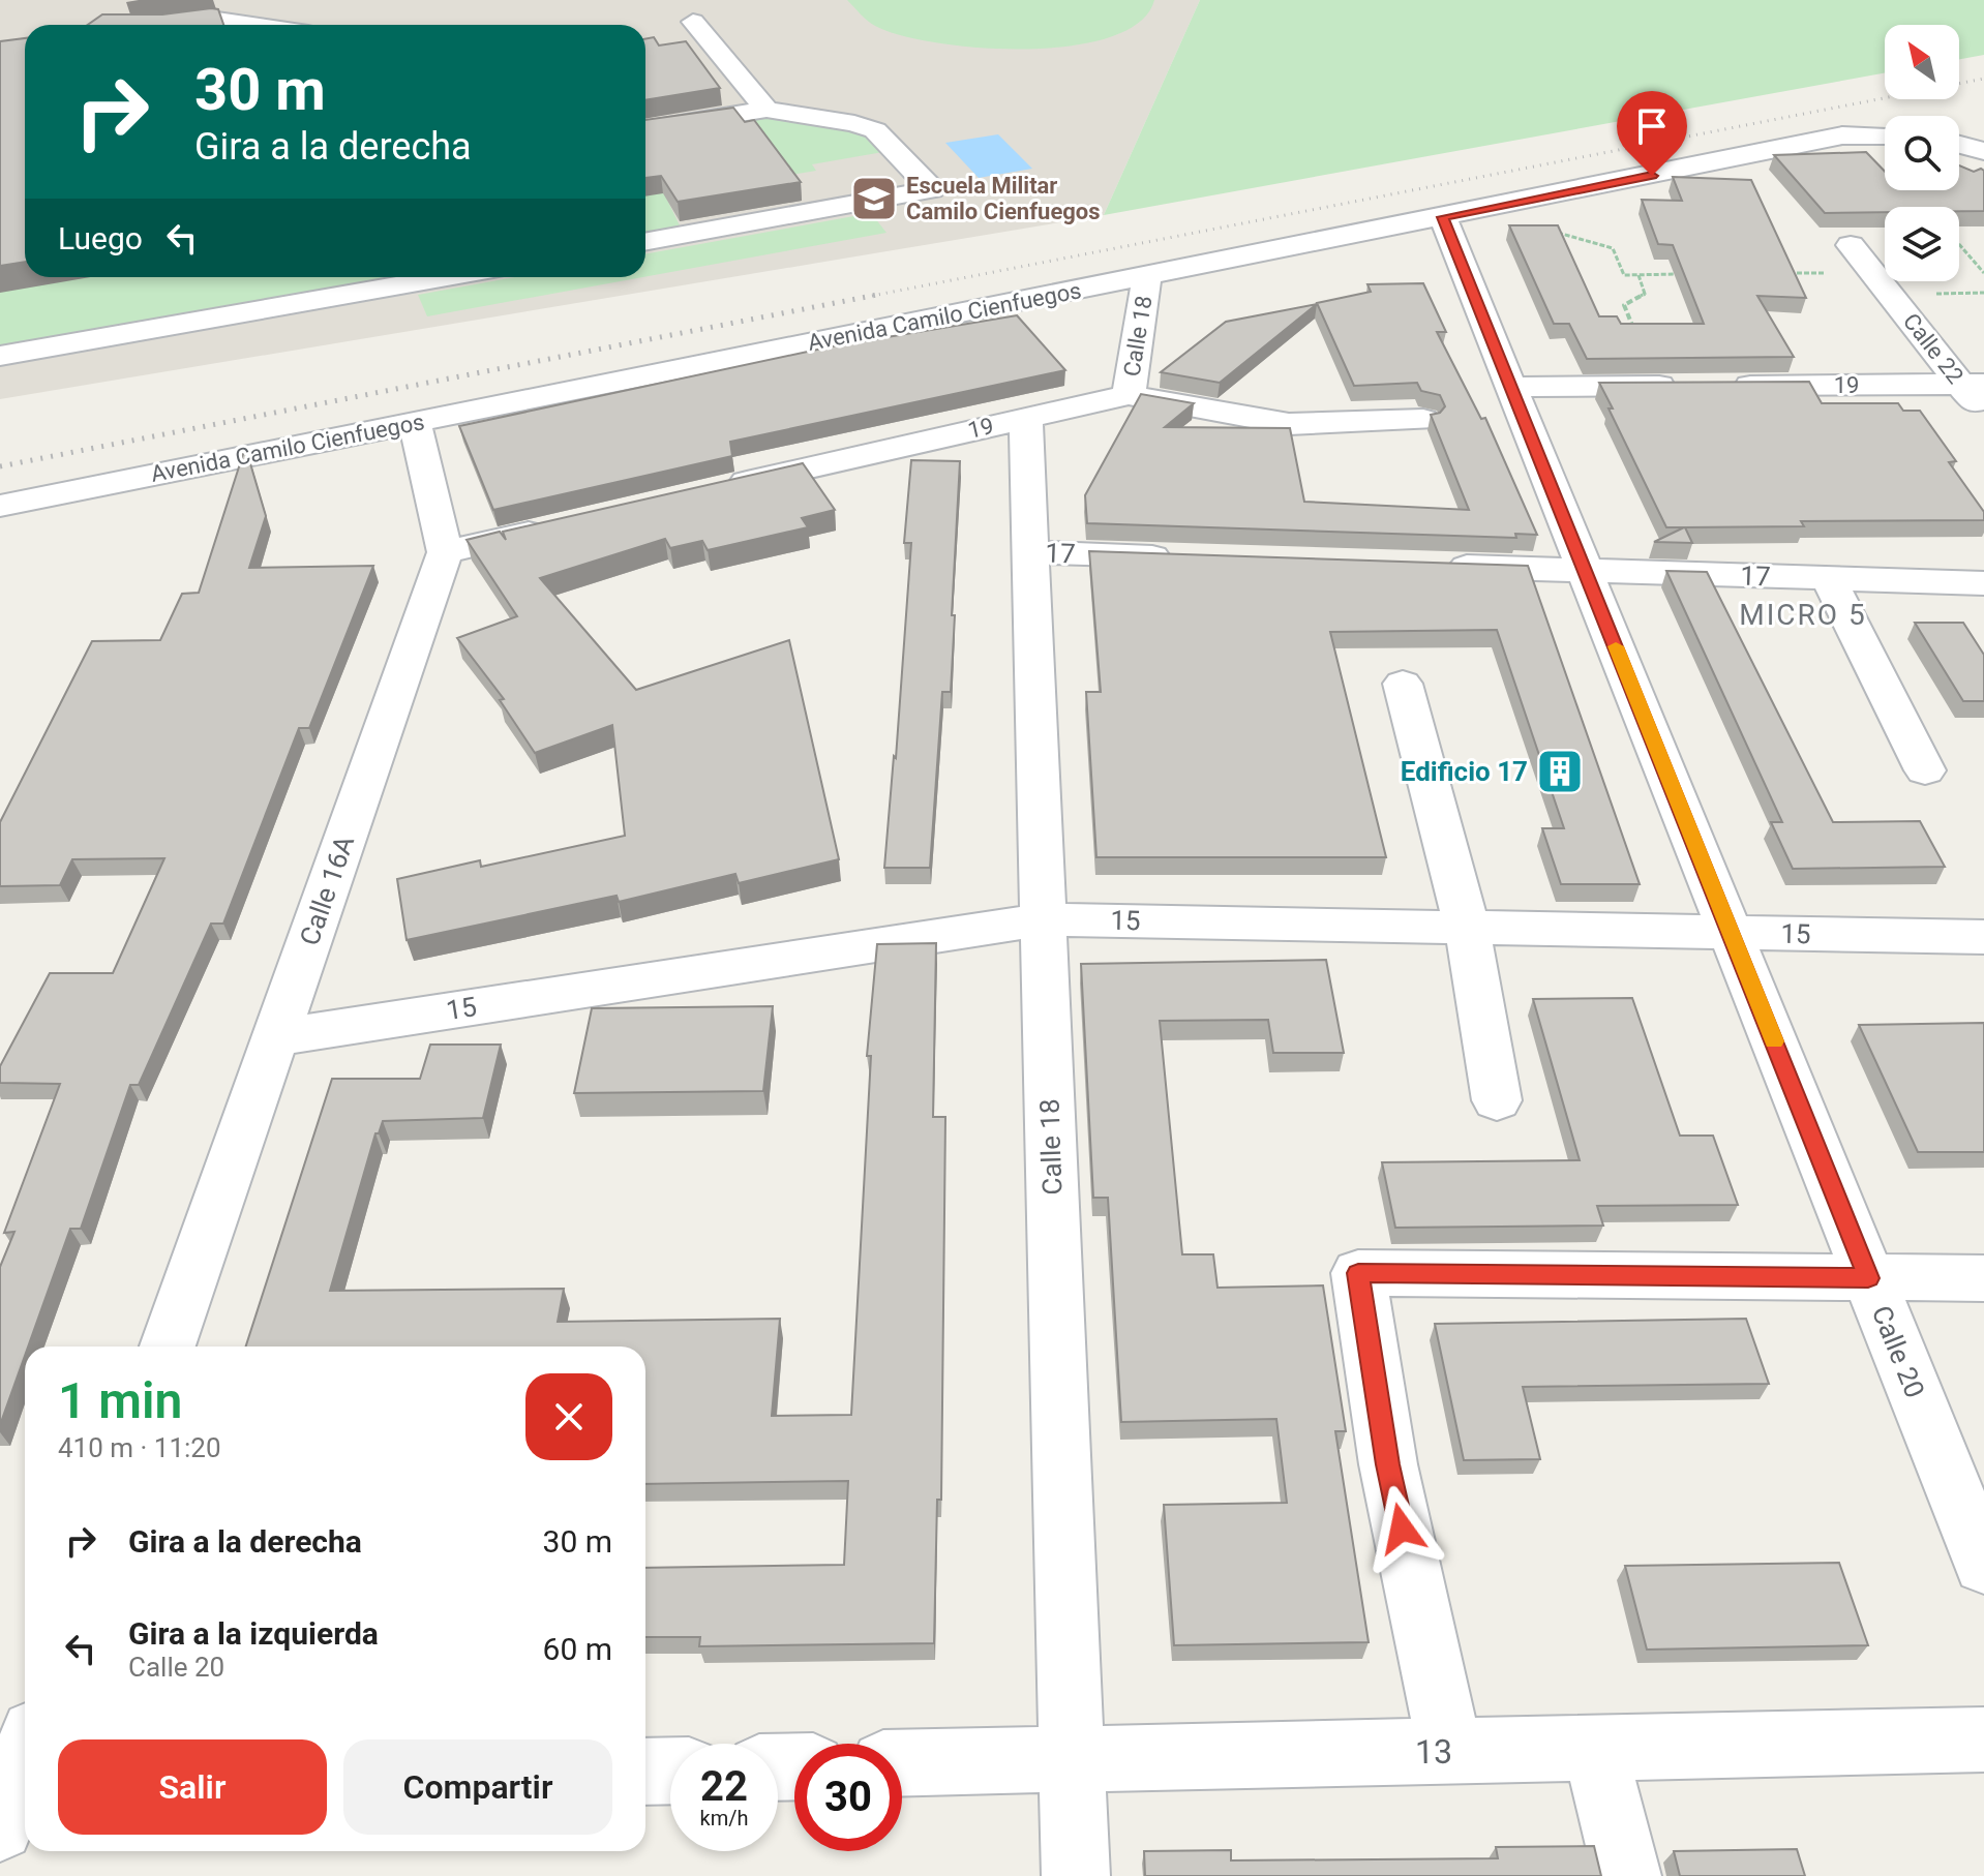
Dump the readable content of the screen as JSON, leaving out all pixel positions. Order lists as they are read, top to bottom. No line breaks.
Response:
{"streets":{"street":["Avenida Camilo Cienfuegos","Calle 18","Calle 22","19","17","Calle 16A","15","Calle 20","13"]},"crossings":[["Avenida Camilo Cienfuegos","Calle 18"],["Avenida Camilo Cienfuegos","Calle 20"],["Calle 18","19"],["Calle 18","17"],["Calle 18","15"],["Calle 18","13"],["Calle 22","19"],["19","Calle 20"],["17","Calle 20"],["Calle 16A","15"],["15","Calle 20"]],"districts":["MICRO 5"],"places":{"school or university":["Escuela Militar Camilo Cienfuegos"],"building":["Edificio 17"]},"north":"top left","page":{"turn":["30 m","Gira a la derecha"],"then":"Luego","heading":["1 min","410 m · 11:20"],"list":[{"name":"Gira a la derecha","value":"30 m"},{"name":"Gira a la izquierda","note":"Calle 20","value":"60 m"}],"buttons":["Salir","Compartir"],"speed":"22 km/h","limit":"30"}}
